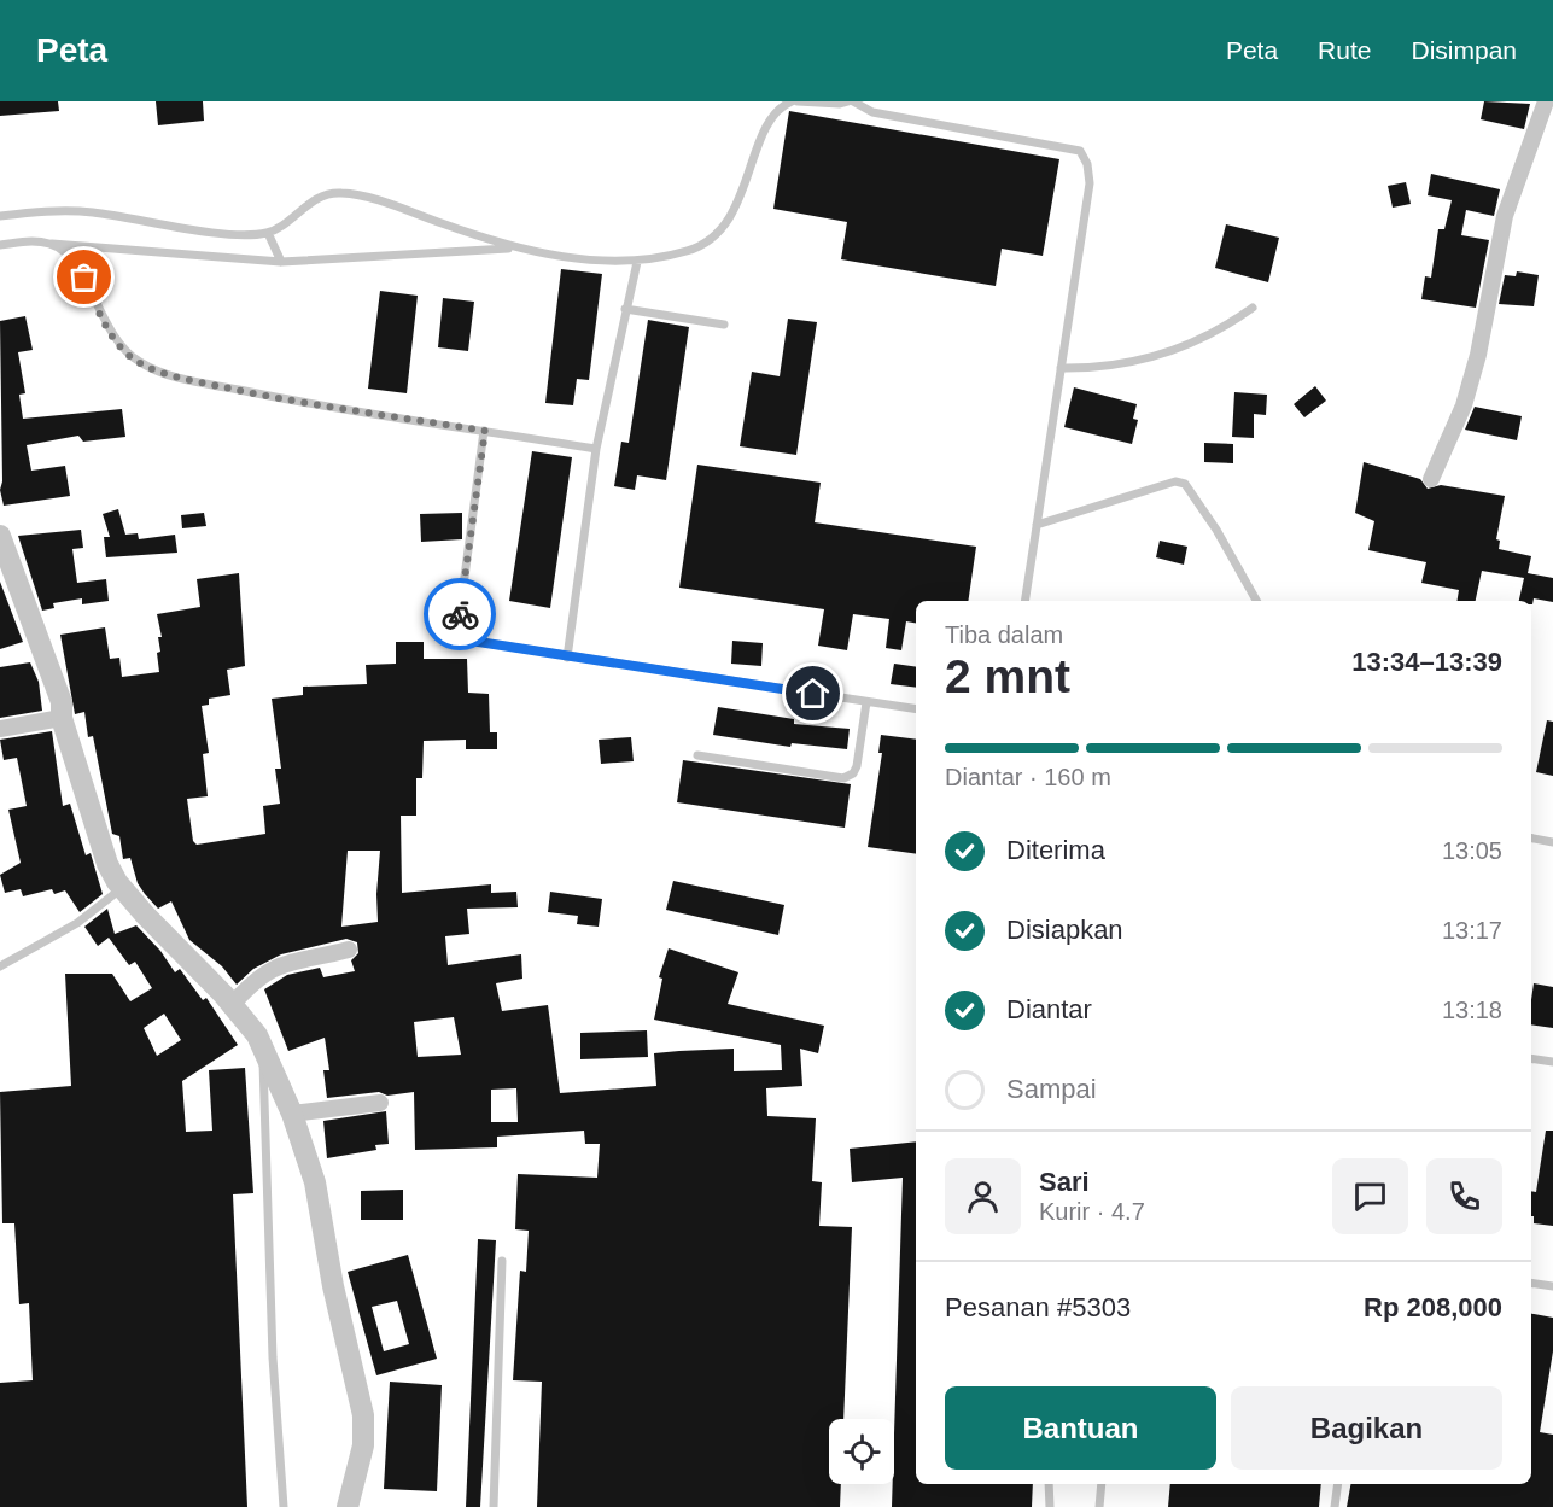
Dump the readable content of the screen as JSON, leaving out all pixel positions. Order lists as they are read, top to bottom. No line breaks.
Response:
{"page":{"header":"Peta","nav":["Peta","Rute","Disimpan"],"heading":["2 mnt","Tiba dalam","13:34–13:39"],"panel":["Sari","Kurir · 4.7","Pesanan #5303","Rp 208,000"],"bar":"Diantar · 160 m","list":[["Diterima","13:05"],["Disiapkan","13:17"],["Diantar","13:18"],"Sampai"],"buttons":["Bantuan","Bagikan"]}}
